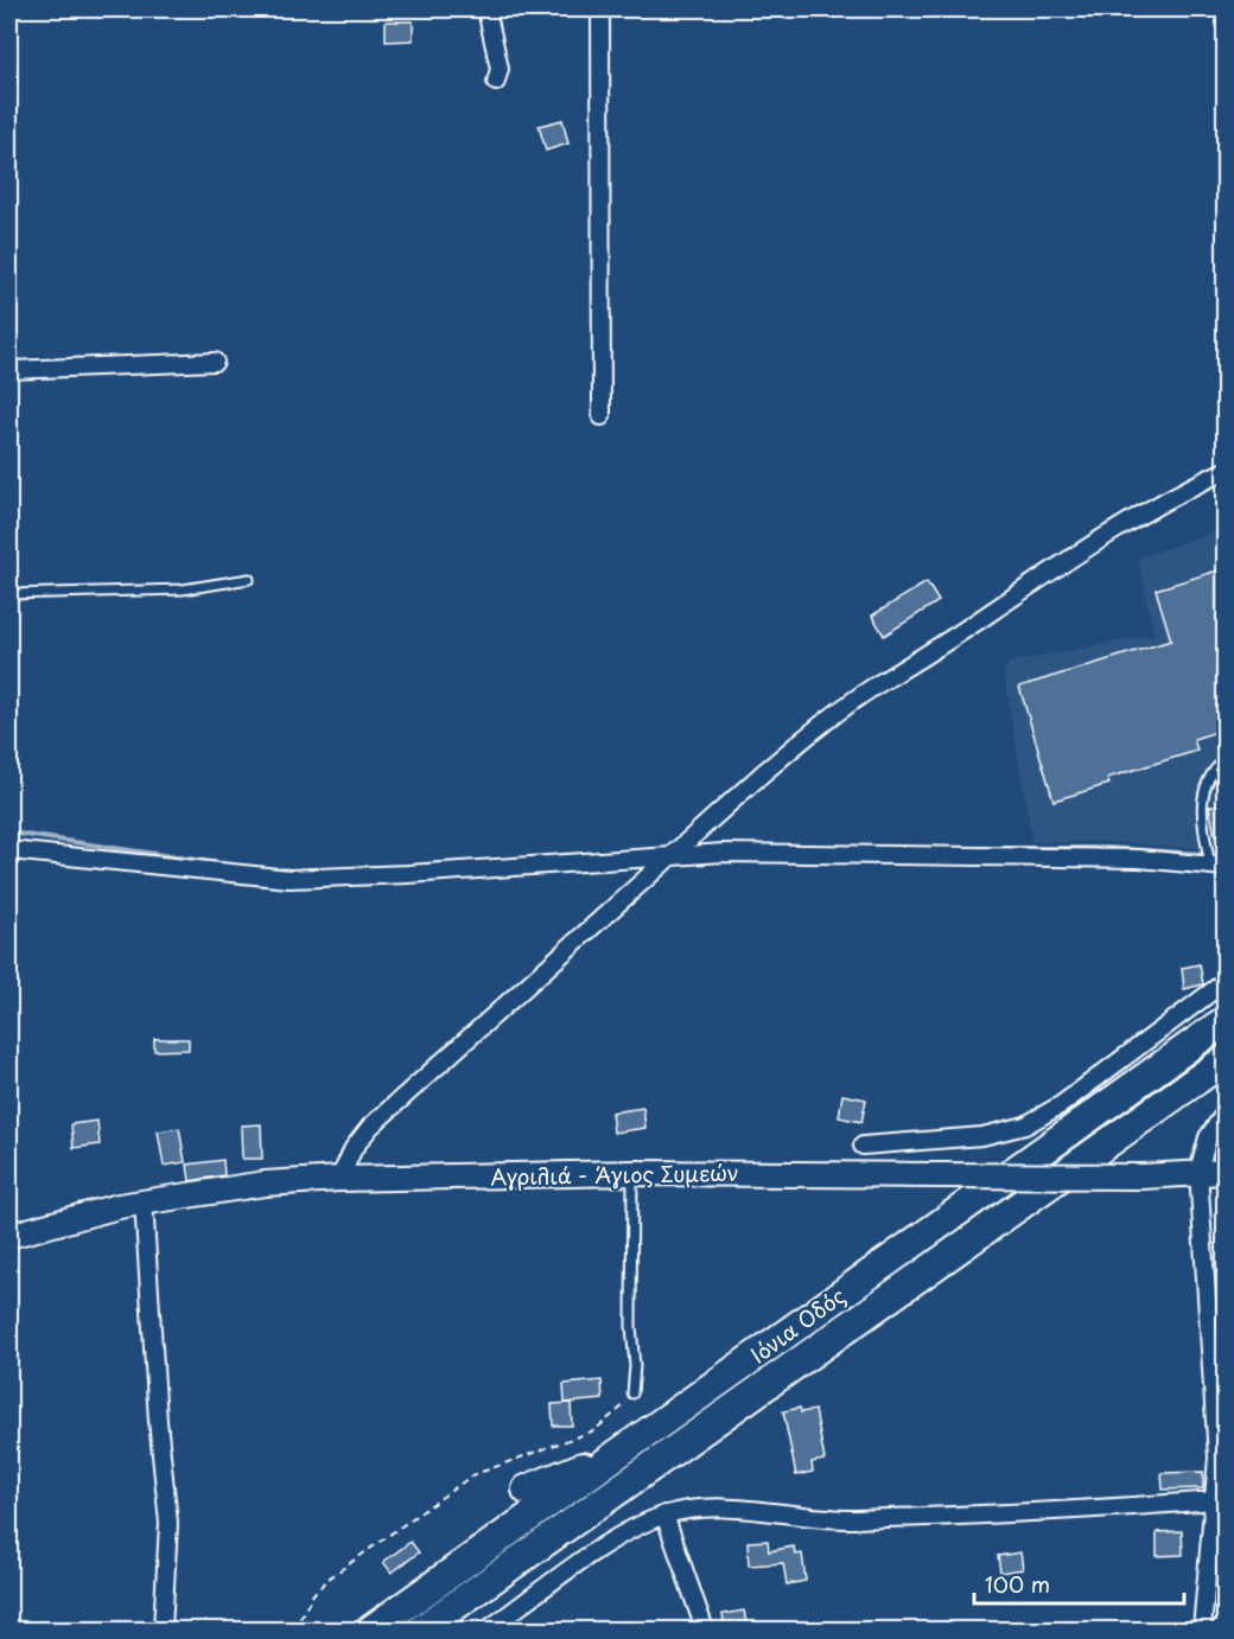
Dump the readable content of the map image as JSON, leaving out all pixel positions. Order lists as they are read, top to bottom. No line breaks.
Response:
{"streets":{"highway":["Ιόνια Οδός"],"main road":["Αγριλιά - Άγιος Συμεών"]},"scale_bar":"100 m"}
